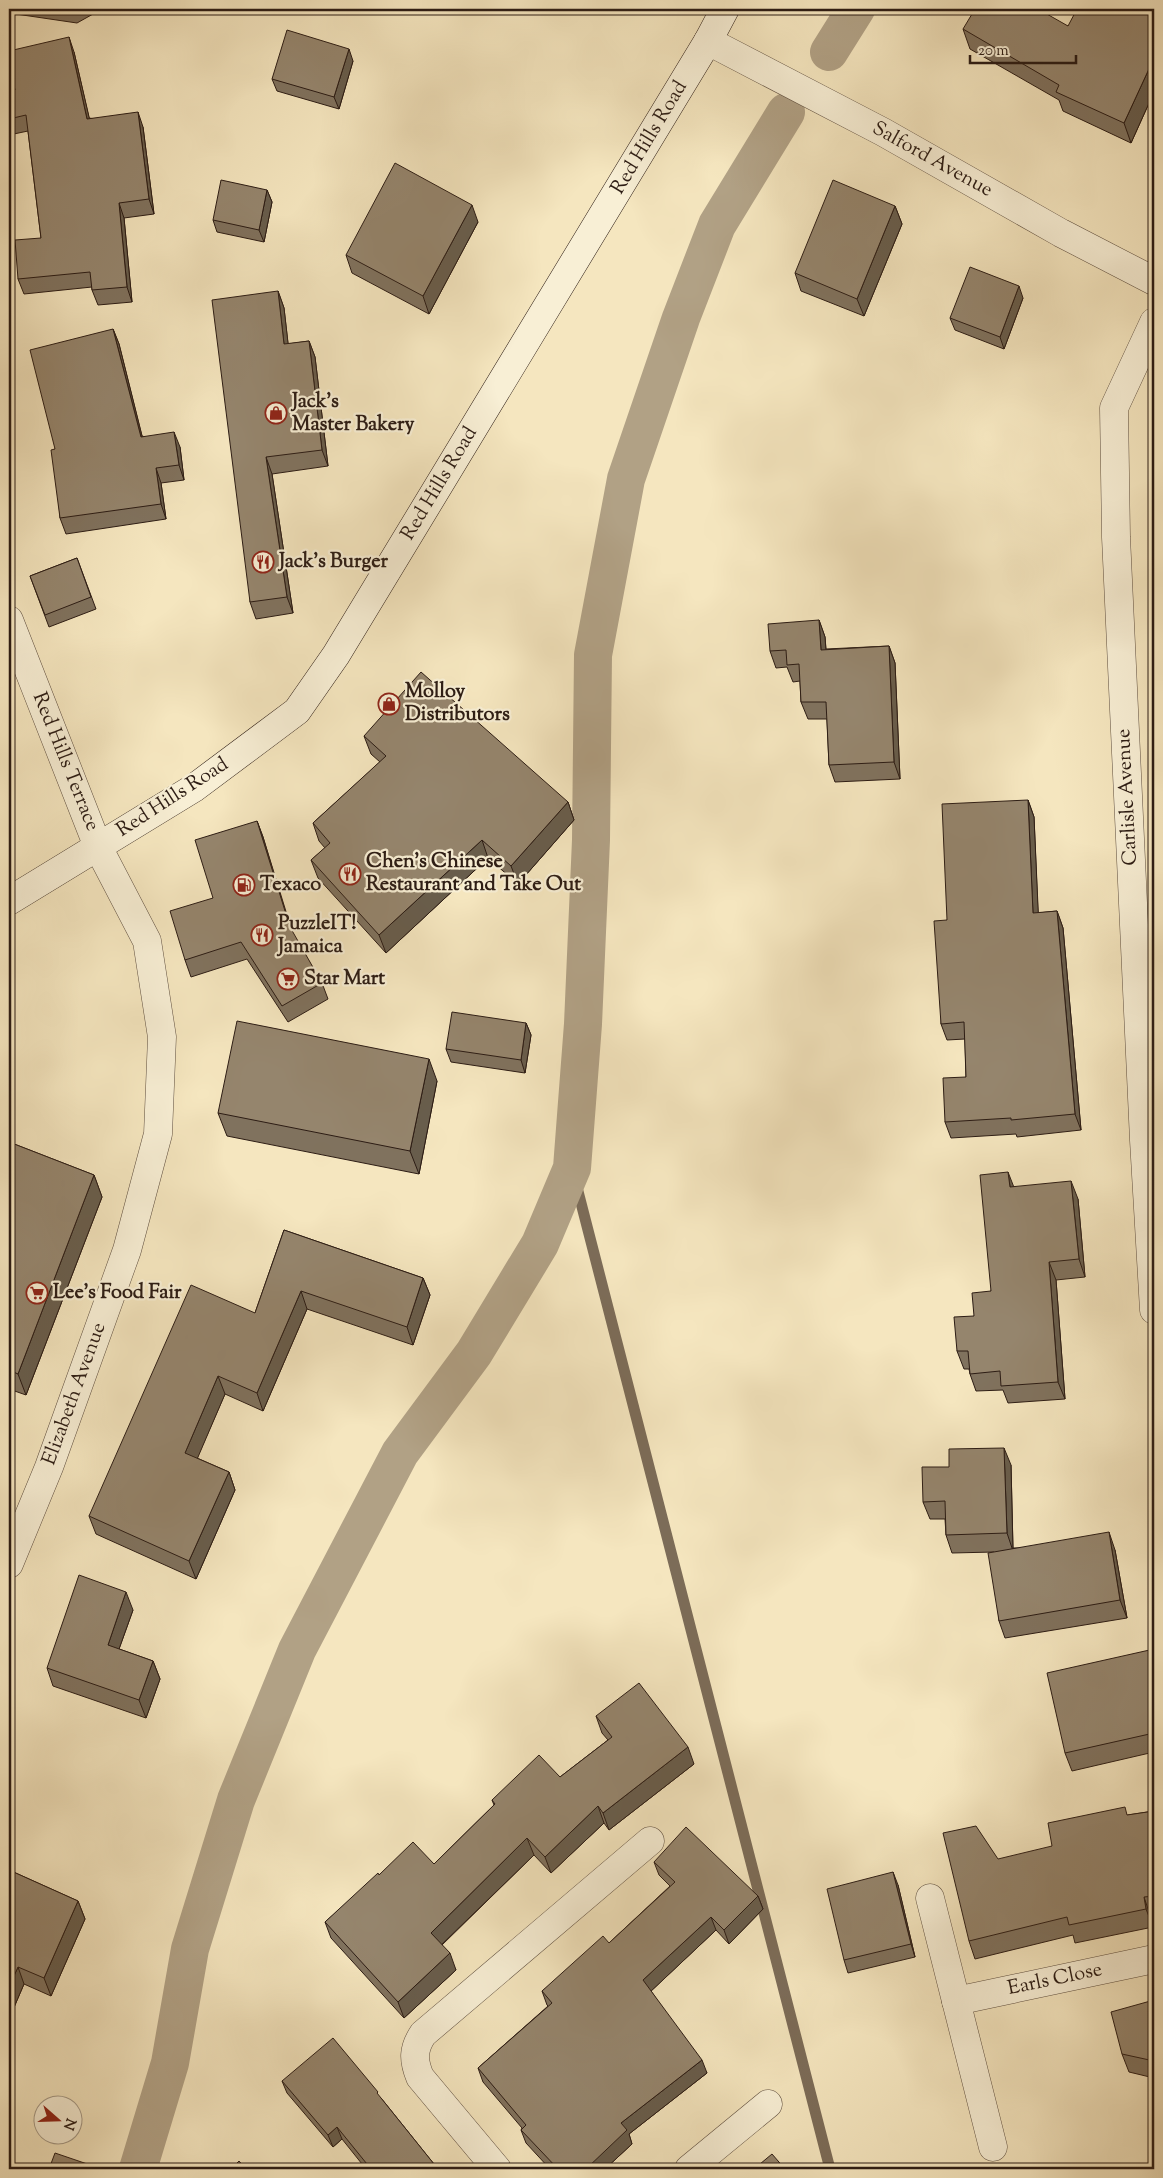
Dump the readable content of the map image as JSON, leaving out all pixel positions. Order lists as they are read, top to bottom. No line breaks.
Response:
{"streets":{"street":["Red Hills Road","Salford Avenue","Red Hills Terrace","Carlisle Avenue","Elizabeth Avenue","Earls Close"]},"crossings":[["Red Hills Road","Salford Avenue"],["Red Hills Road","Red Hills Terrace"],["Red Hills Road","Elizabeth Avenue"],["Red Hills Terrace","Elizabeth Avenue"]],"places":{"shop":["Jack's Master Bakery","Molloy Distributors"],"restaurant":["Jack's Burger","Chen's Chinese Restaurant and Take Out","PuzzleIT! Jamaica"],"fuel station":["Texaco"],"supermarket":["Star Mart","Lee's Food Fair"]},"scale_bar":"20 m","north":"right"}
